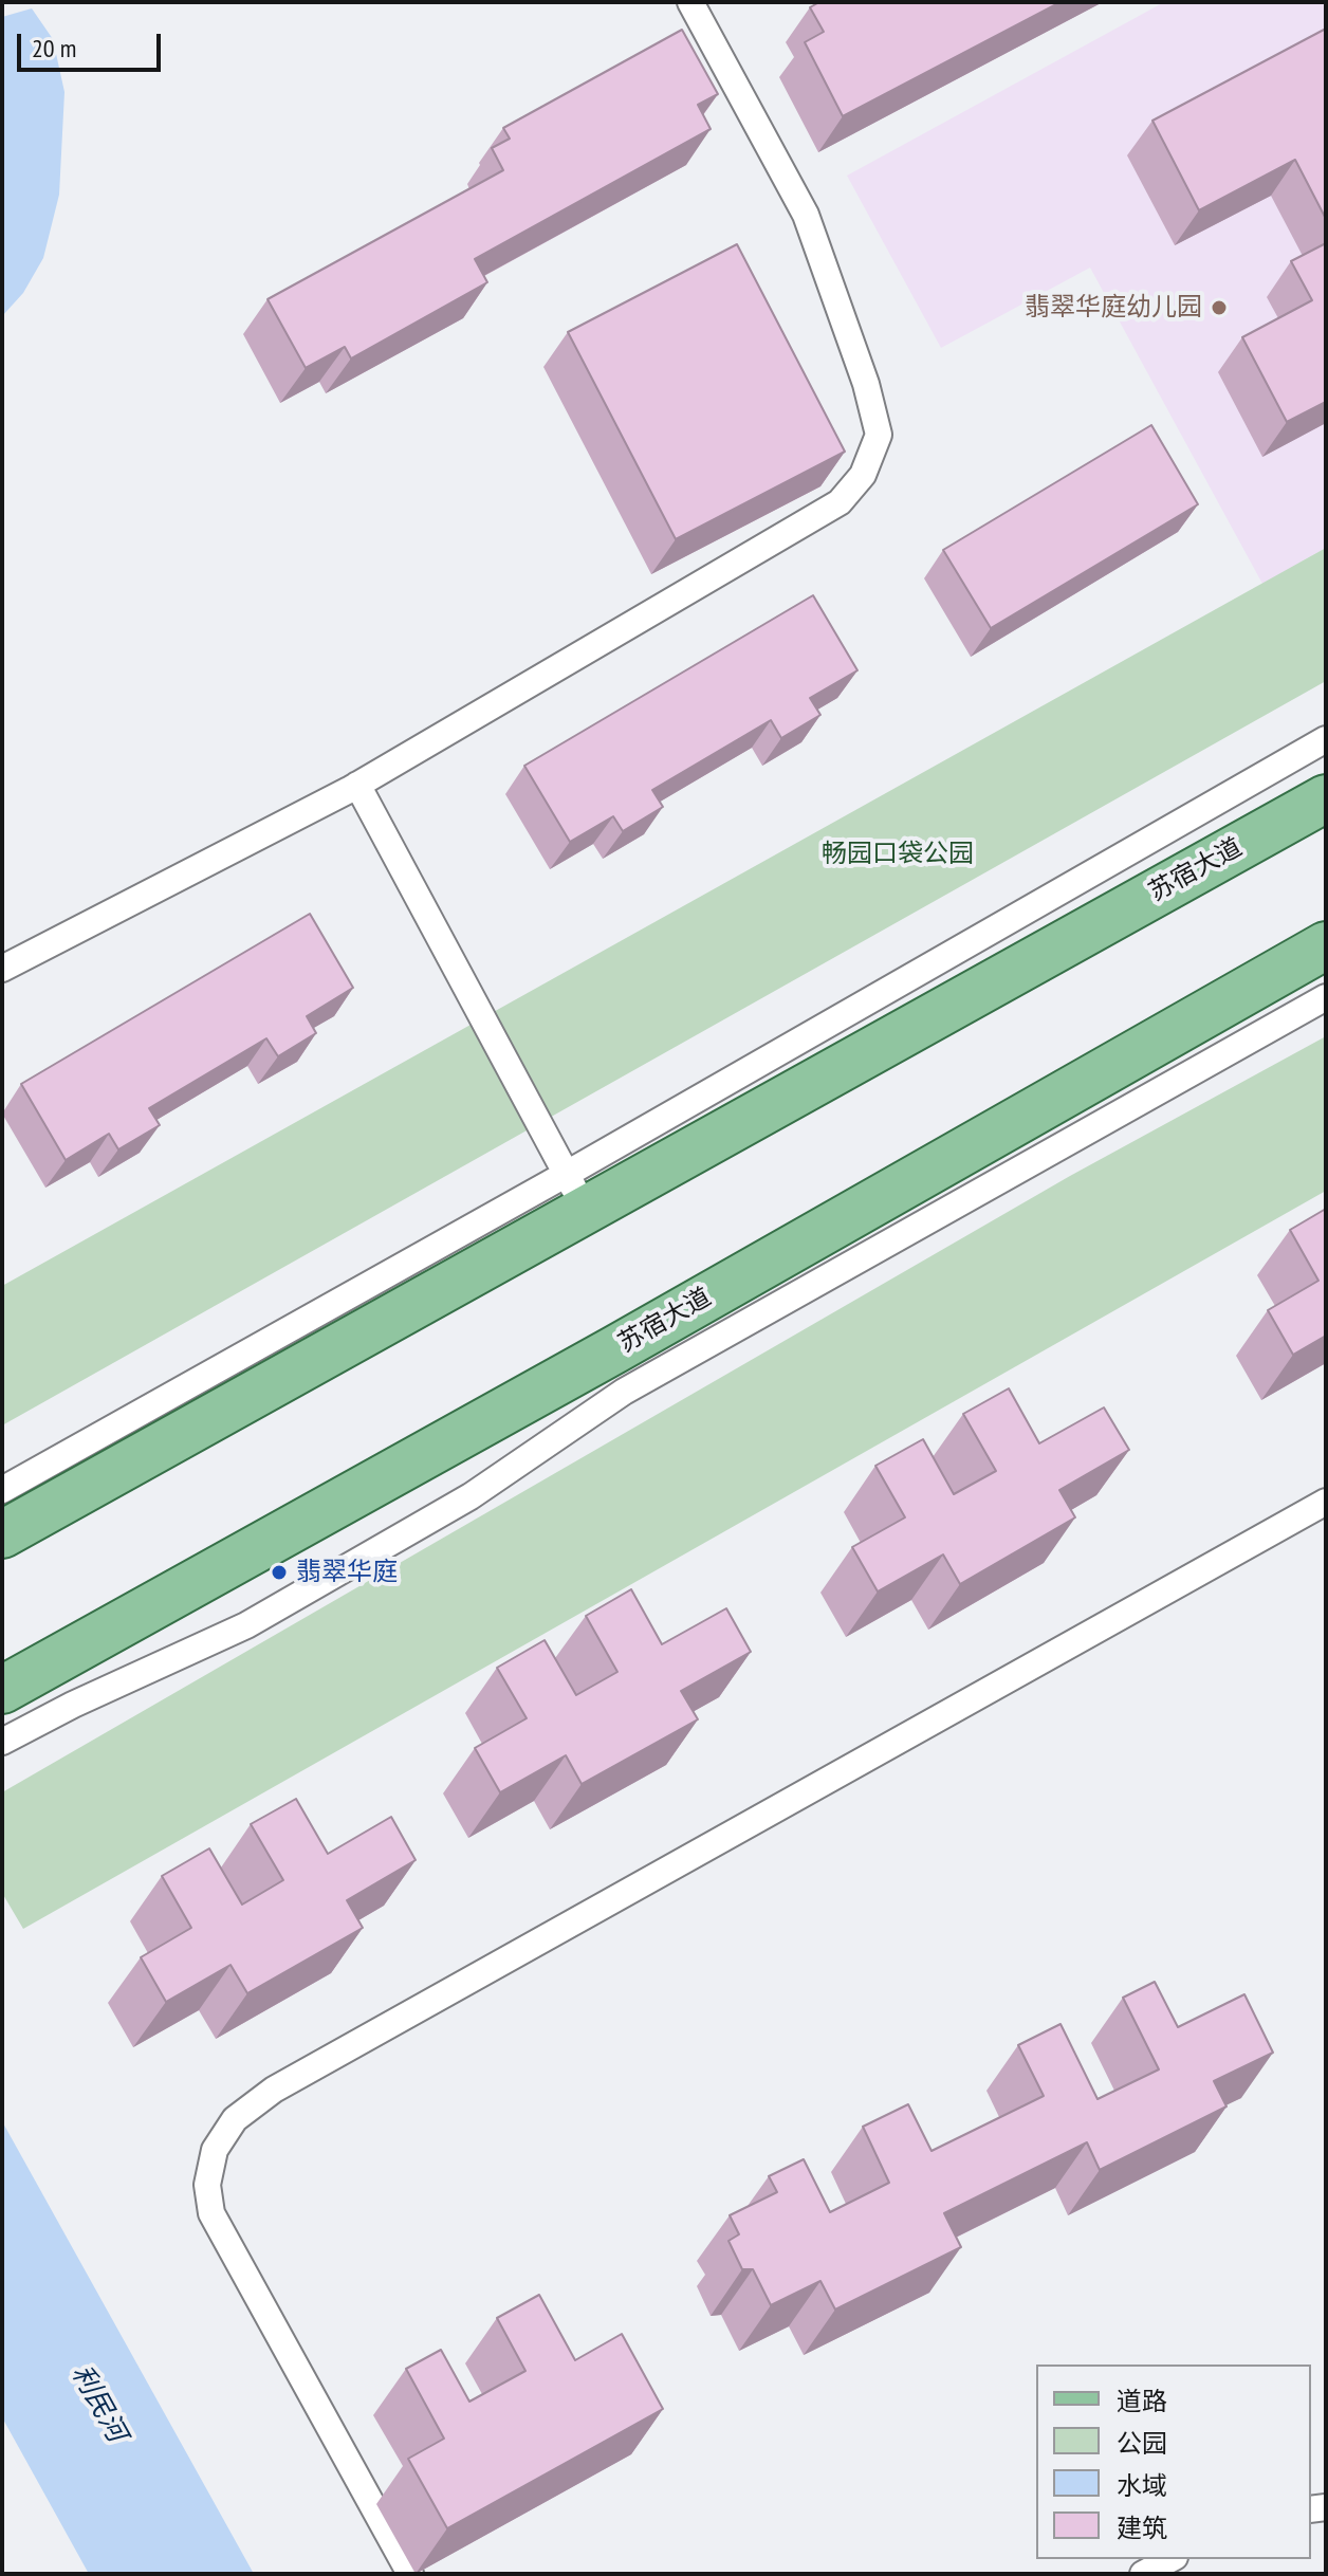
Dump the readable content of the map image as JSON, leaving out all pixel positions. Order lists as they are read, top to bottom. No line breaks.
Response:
{"streets":{"main road":["苏宿大道"]},"water":["利民河"],"parks":["畅园口袋公园"],"places":["翡翠华庭幼儿园","翡翠华庭"],"legend":["道路","公园","水域","建筑"],"scale_bar":"20 m"}
